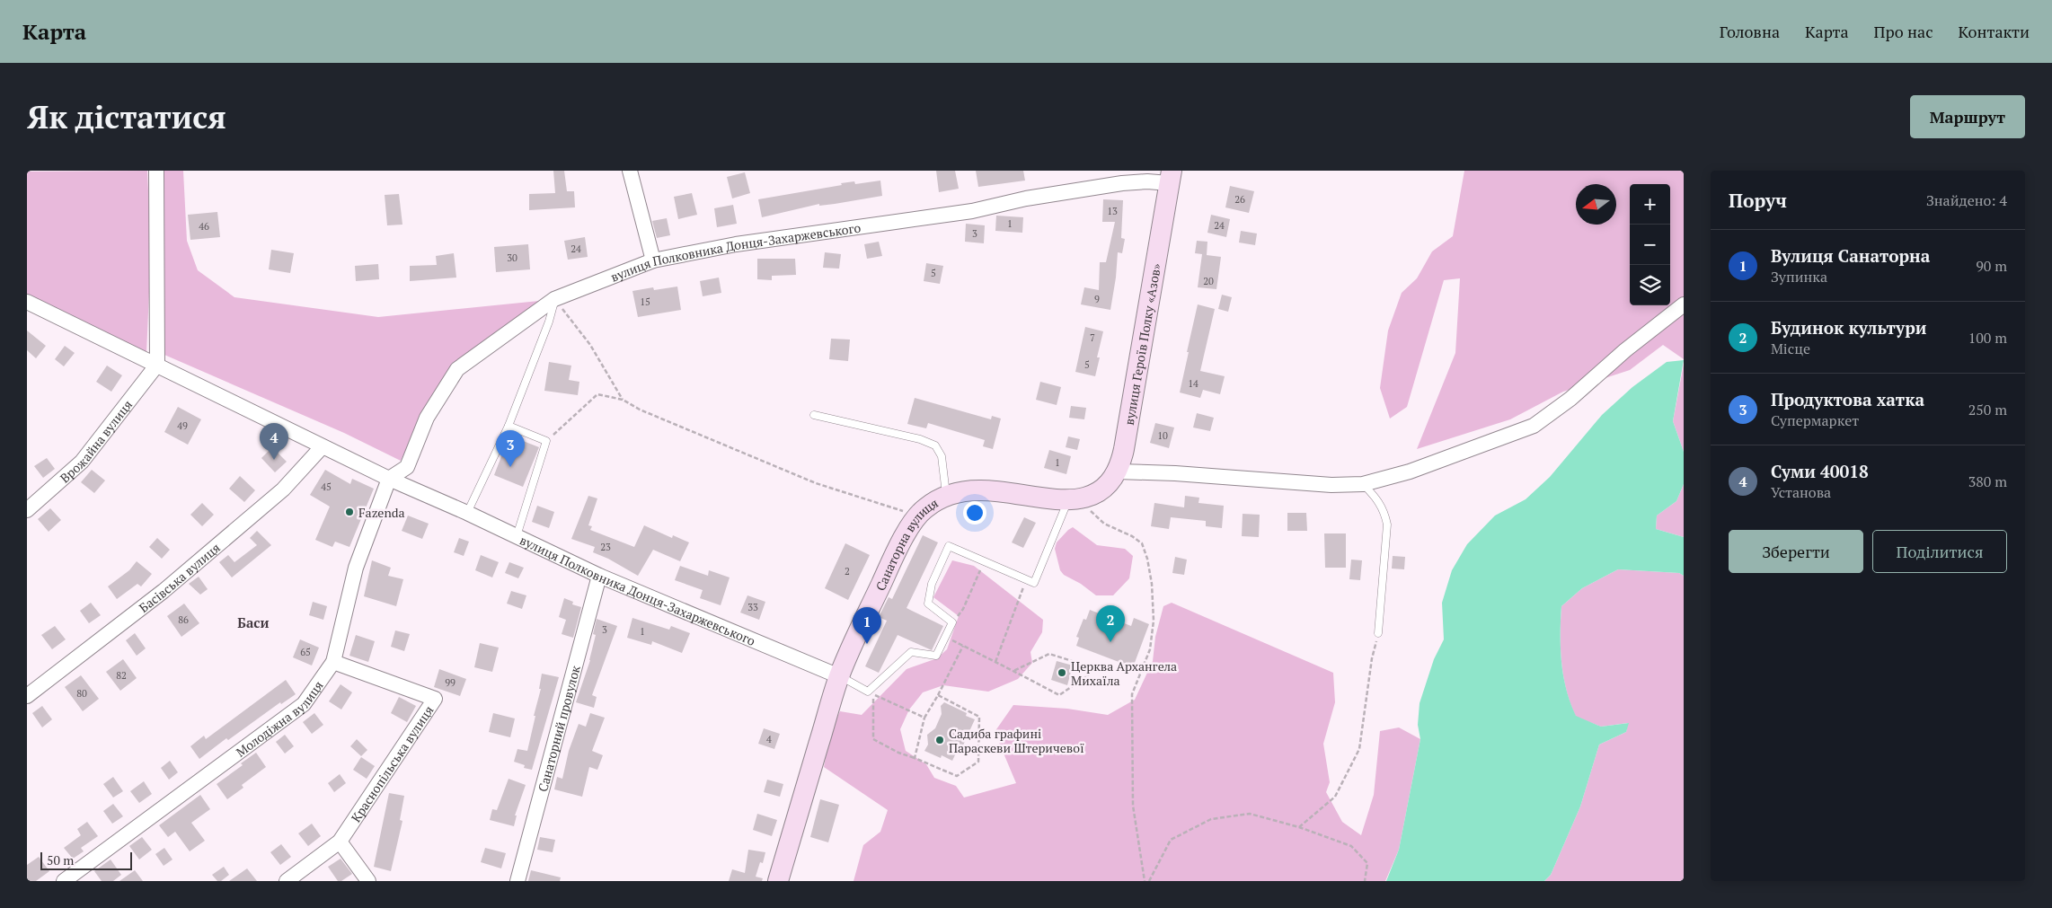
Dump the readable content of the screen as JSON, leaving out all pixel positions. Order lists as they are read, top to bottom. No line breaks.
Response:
{"streets":{"main road":["вулиця Героїв Полку «Азов»","Санаторна вулиця"],"street":["вулиця Полковника Донця-Захаржевського","Врожайна вулиця","Басівська вулиця","Молодіжна вулиця","Санаторний провулок","Краснопільська вулиця"]},"crossings":[["вулиця Полковника Донця-Захаржевського","вулиця Героїв Полку «Азов»"],["вулиця Полковника Донця-Захаржевського","Врожайна вулиця"],["вулиця Полковника Донця-Захаржевського","Санаторна вулиця"],["вулиця Полковника Донця-Захаржевського","Басівська вулиця"],["вулиця Полковника Донця-Захаржевського","Молодіжна вулиця"],["вулиця Полковника Донця-Захаржевського","Санаторний провулок"],["вулиця Героїв Полку «Азов»","Санаторна вулиця"],["Молодіжна вулиця","Краснопільська вулиця"]],"districts":["Баси"],"places":["Fazenda","Церква Архангела Михаїла","Садиба графині Параскеви Штеричевої"],"house_numbers":["26","13","1","24","46","3","24","30","5","20","9","15","7","5","14","49","10","1","45","23","2","33","86","3","1","65","82","99","80","4"],"scale_bar":"50 m","north":"left","page":{"header":"Карта","nav":["Головна","Карта","Про нас","Контакти"],"buttons":["Маршрут",["Зберегти","Поділитися"]],"title":"Як дістатися","heading":["Поруч","Знайдено: 4"],"map_buttons":["+","−"],"list":[{"mark":"1","name":"Вулиця Санаторна","note":"Зупинка","value":"90 m"},{"mark":"2","name":"Будинок культури","note":"Місце","value":"100 m"},{"mark":"3","name":"Продуктова хатка","note":"Супермаркет","value":"250 m"},{"mark":"4","name":"Суми 40018","note":"Установа","value":"380 m"}],"pins":["4","3","2","1"],"scale":"50 m"}}
